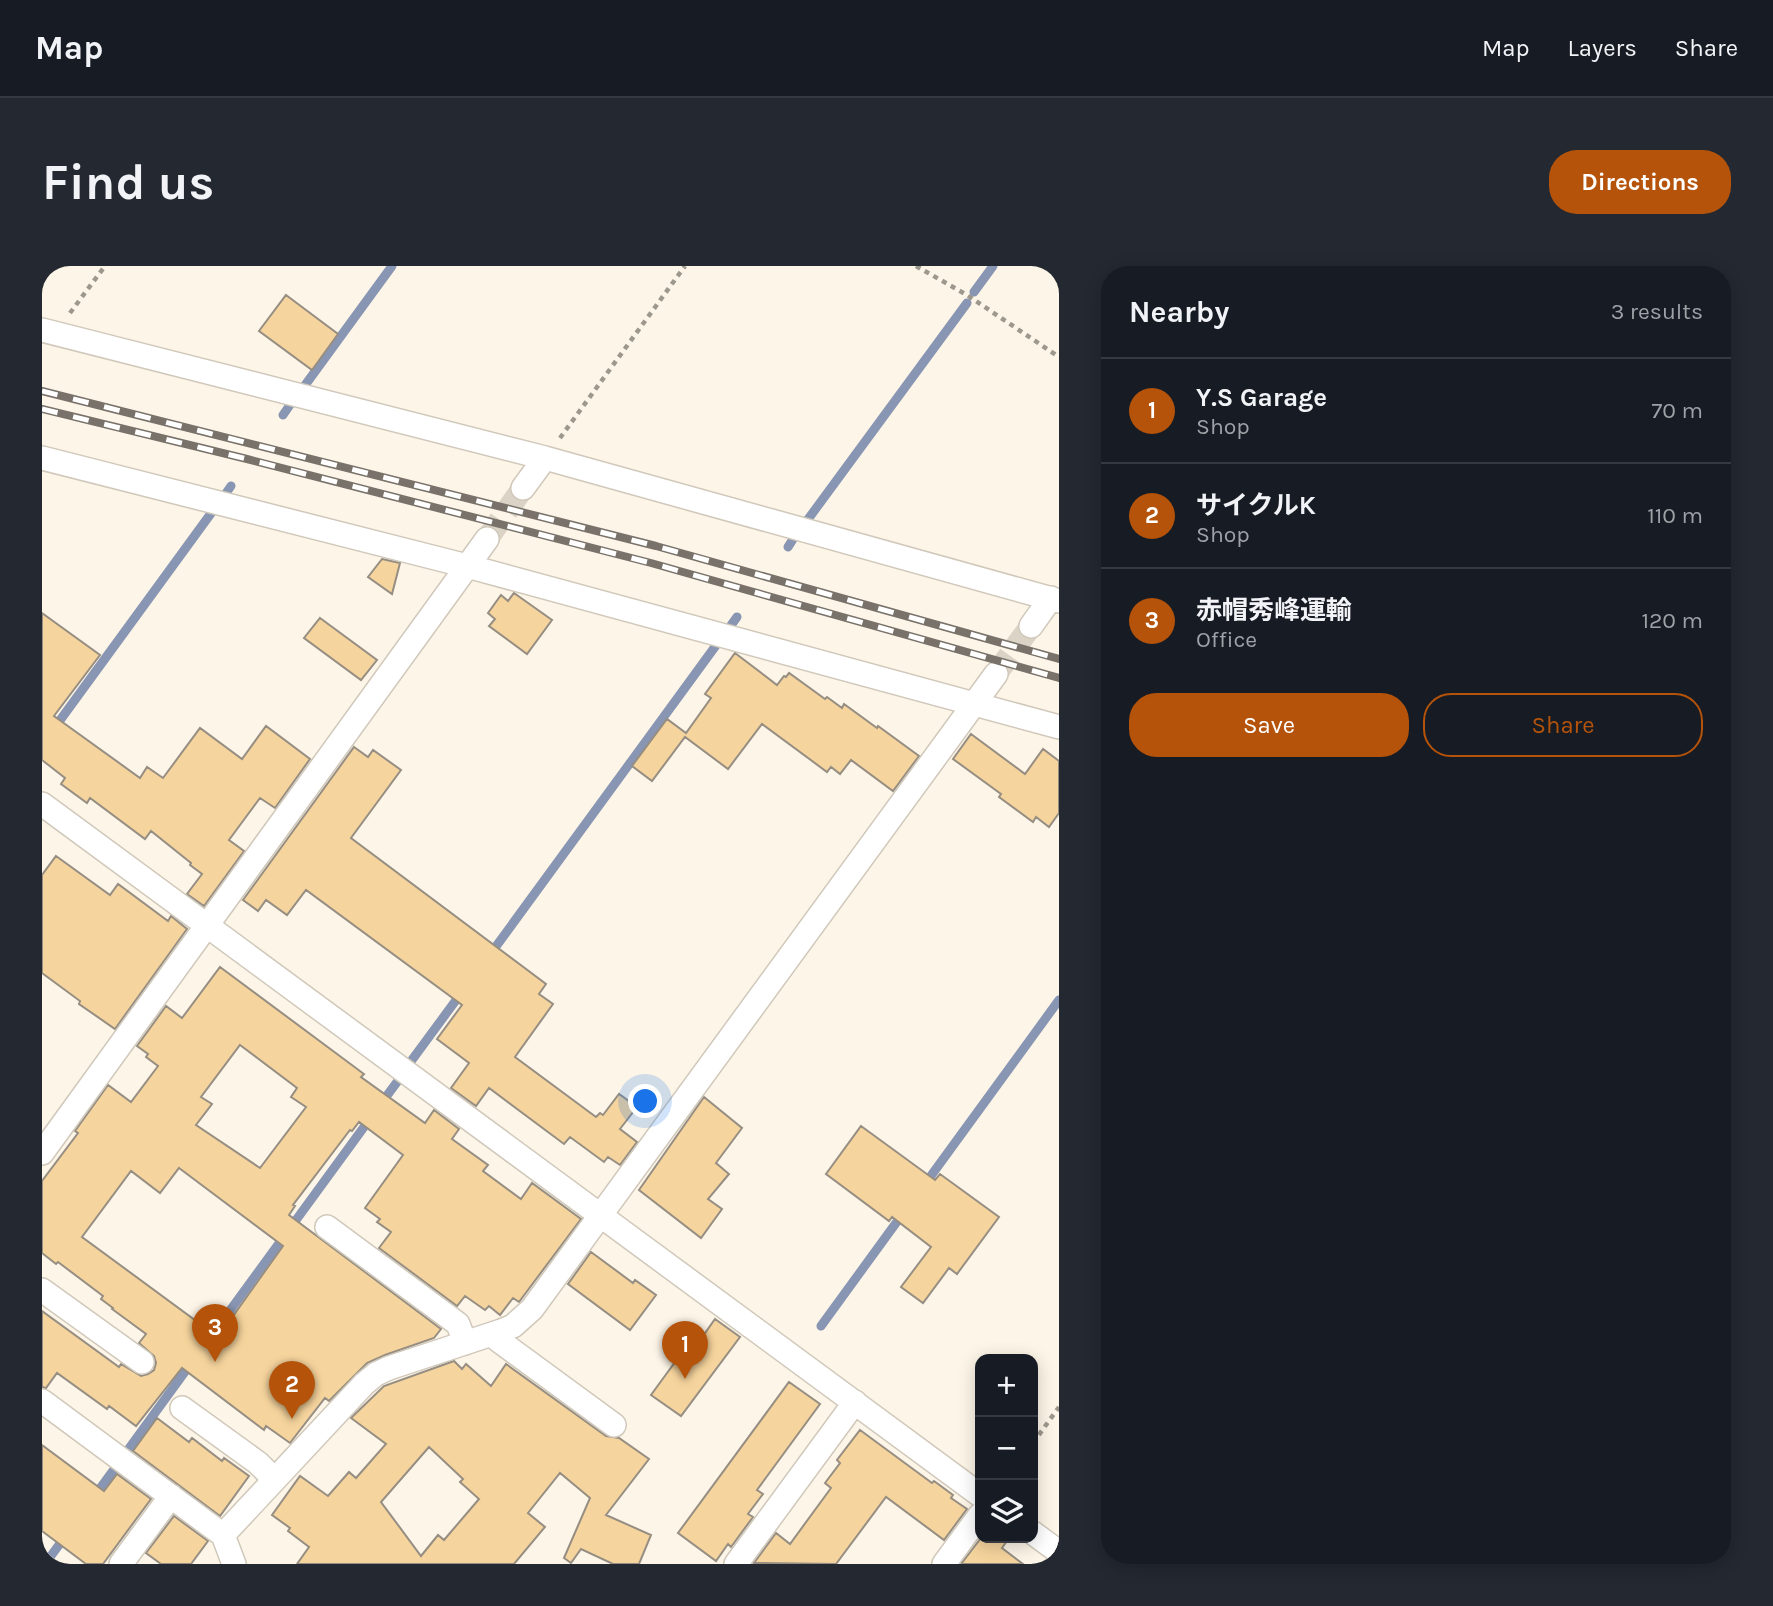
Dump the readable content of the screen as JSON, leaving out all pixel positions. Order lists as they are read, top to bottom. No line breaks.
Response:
{"page":{"header":"Map","nav":["Map","Layers","Share"],"buttons":["Directions",["Save","Share"]],"title":"Find us","heading":["Nearby","3 results"],"list":[{"mark":"1","name":"Y.S Garage","note":"Shop","value":"70 m"},{"mark":"2","name":"サイクルK","note":"Shop","value":"110 m"},{"mark":"3","name":"赤帽秀峰運輸","note":"Office","value":"120 m"}],"pins":["3","1","2"],"map_buttons":["+","−"]}}
